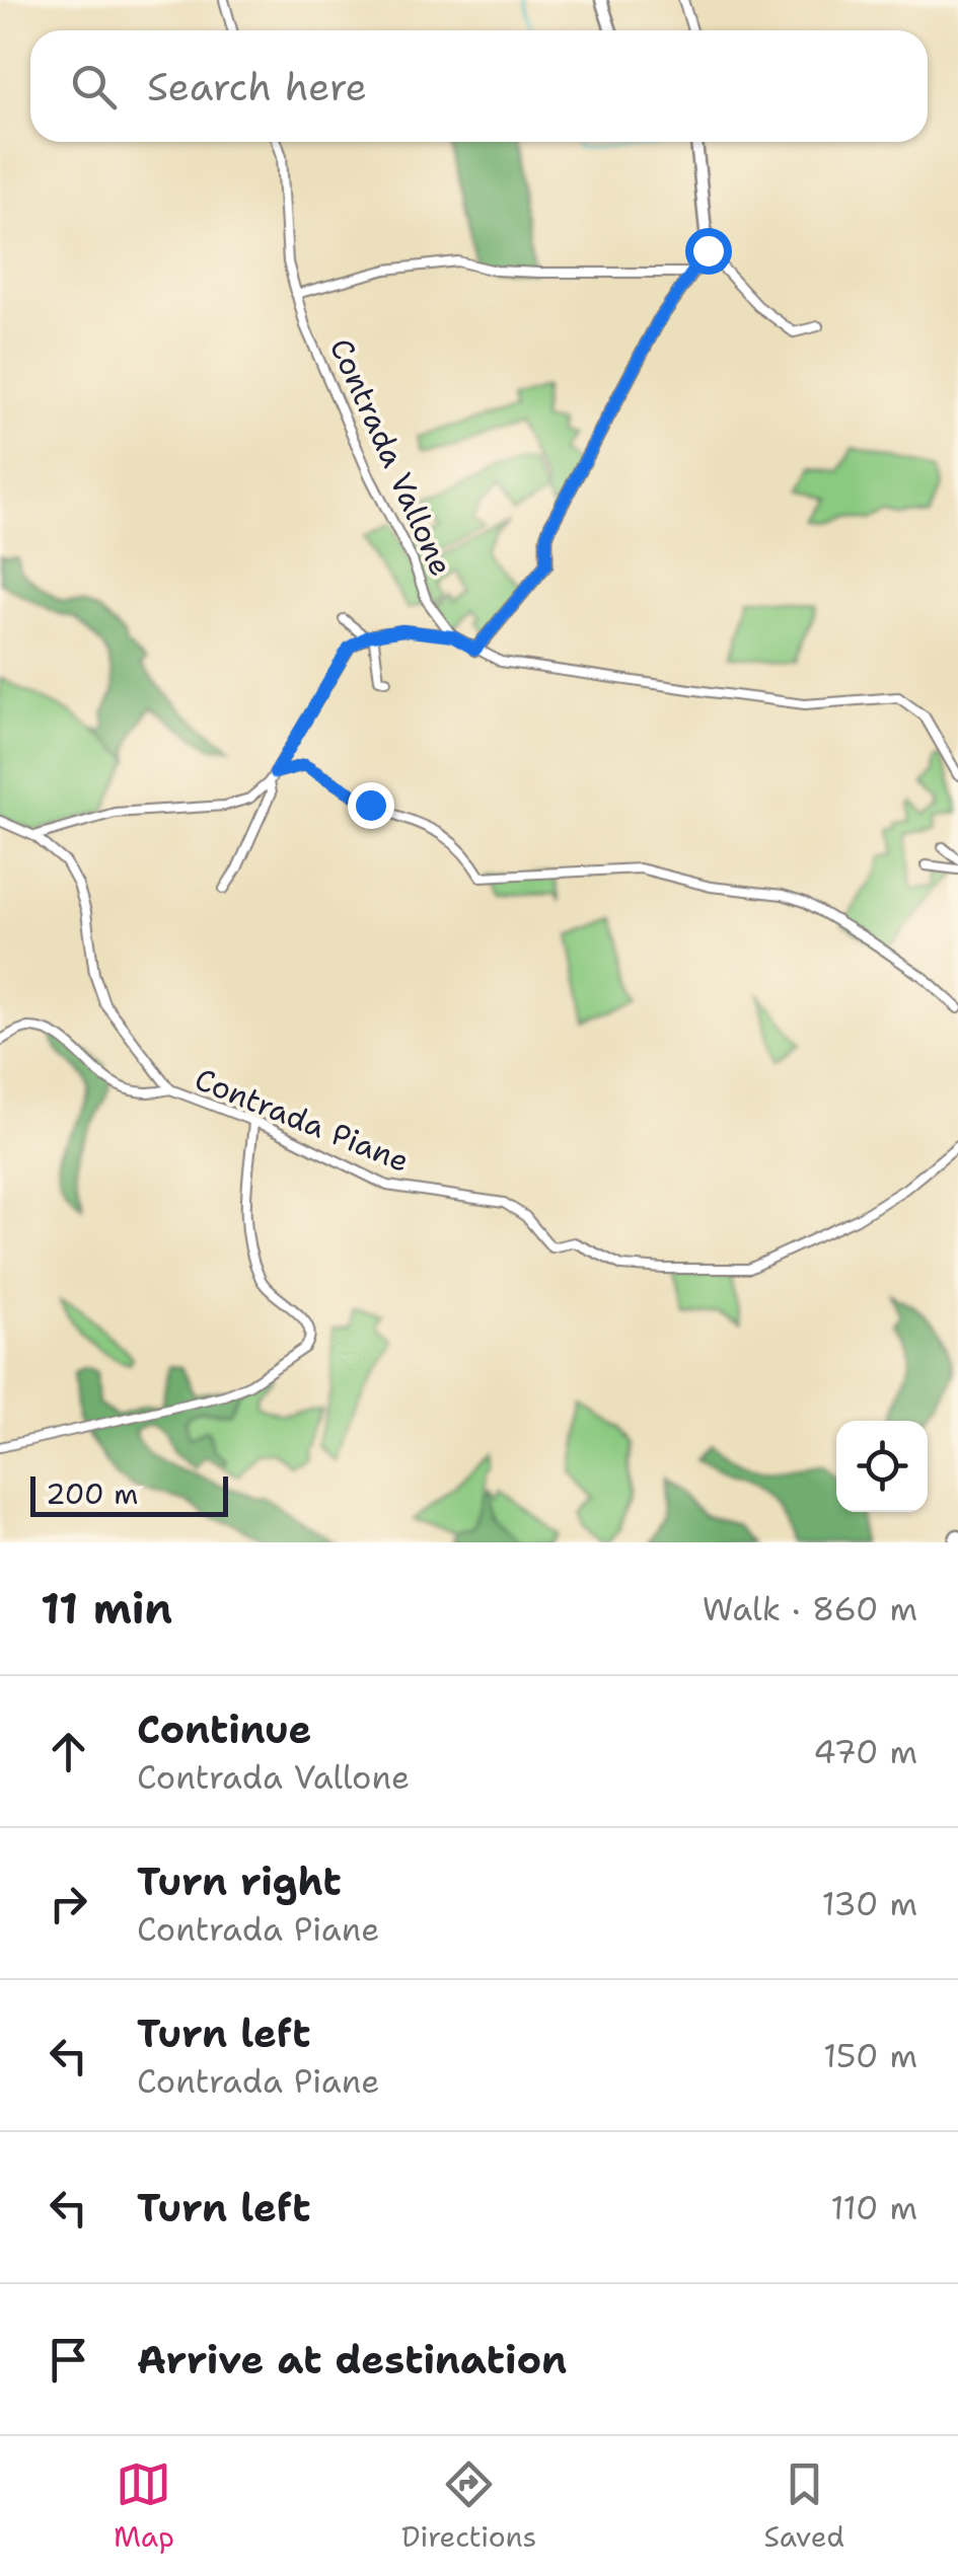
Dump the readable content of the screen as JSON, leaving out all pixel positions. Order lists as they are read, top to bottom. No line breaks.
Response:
{"streets":{"street":["Contrada Vallone","Contrada Piane"]},"scale_bar":"200 m","page":{"search":"Search here","scale":"200 m","heading":["11 min","Walk · 860 m"],"list":[["Continue","Contrada Vallone","470 m"],["Turn right","Contrada Piane","130 m"],["Turn left","Contrada Piane","150 m"],["Turn left","110 m"],"Arrive at destination"],"nav":["Map","Directions","Saved"]}}
